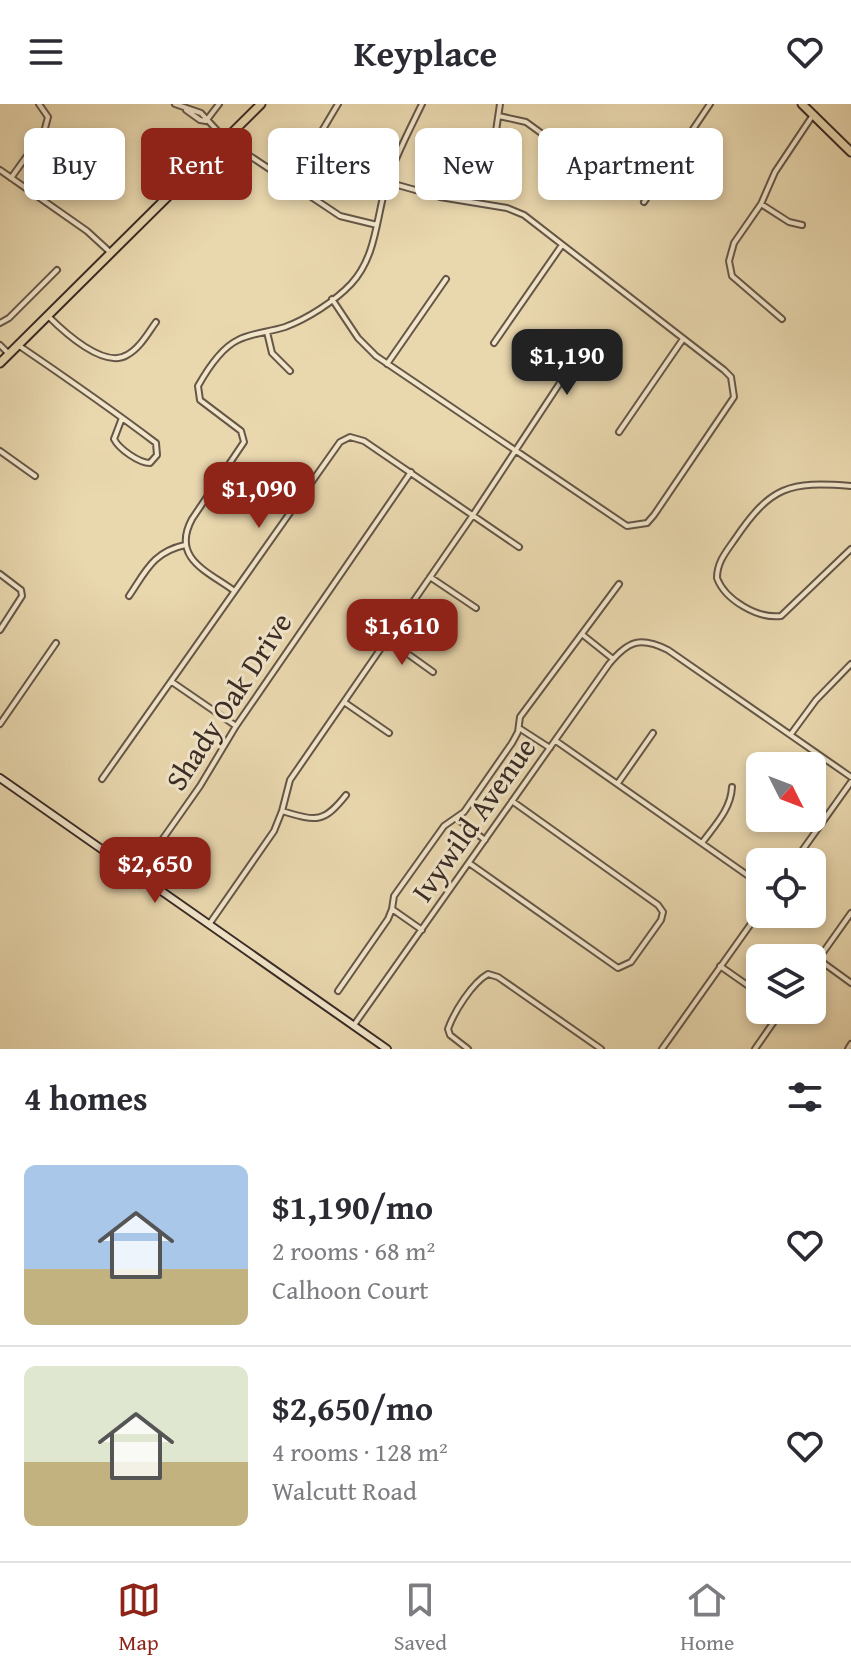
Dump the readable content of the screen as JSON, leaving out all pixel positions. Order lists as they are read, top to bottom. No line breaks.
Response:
{"streets":{"street":["Shady Oak Drive","Ivywild Avenue"]},"north":"bottom right","page":{"header":"Keyplace","chip":["Buy","Rent","Filters","New","Apartment"],"price":["$1,190","$1,090","$1,610","$2,650"],"heading":"4 homes","list":[{"name":"$1,190/mo","note":"2 rooms · 68 m² · Calhoon Court"},{"name":"$2,650/mo","note":"4 rooms · 128 m² · Walcutt Road"}],"tabs":["Map","Saved","Home"]}}
